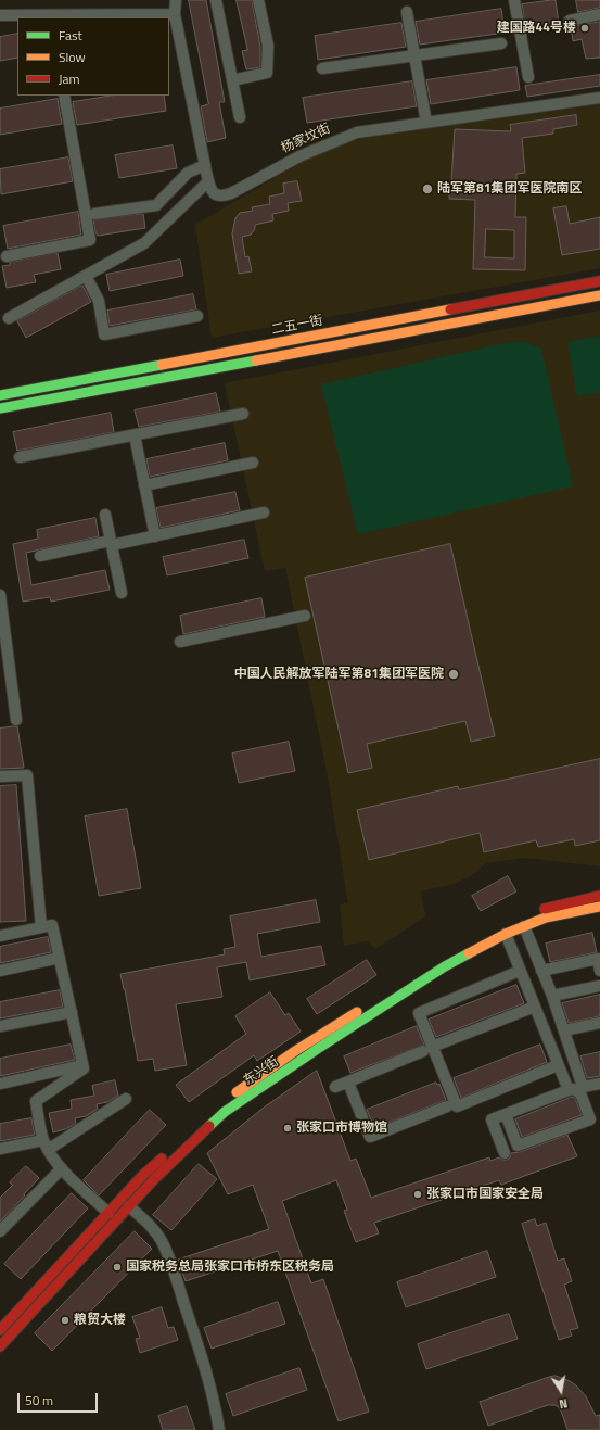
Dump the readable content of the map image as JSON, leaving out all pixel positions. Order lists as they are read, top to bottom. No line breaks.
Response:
{"streets":{"main road":["二五一街","东兴街"],"street":["杨家坟街"]},"places":["建国路44号楼","陆军第81集团军医院南区","中国人民解放军陆军第81集团军医院","张家口市博物馆","张家口市国家安全局","国家税务总局张家口市桥东区税务局","粮贸大楼"],"legend":["Fast","Slow","Jam"],"scale_bar":"50 m","north":"bottom"}
